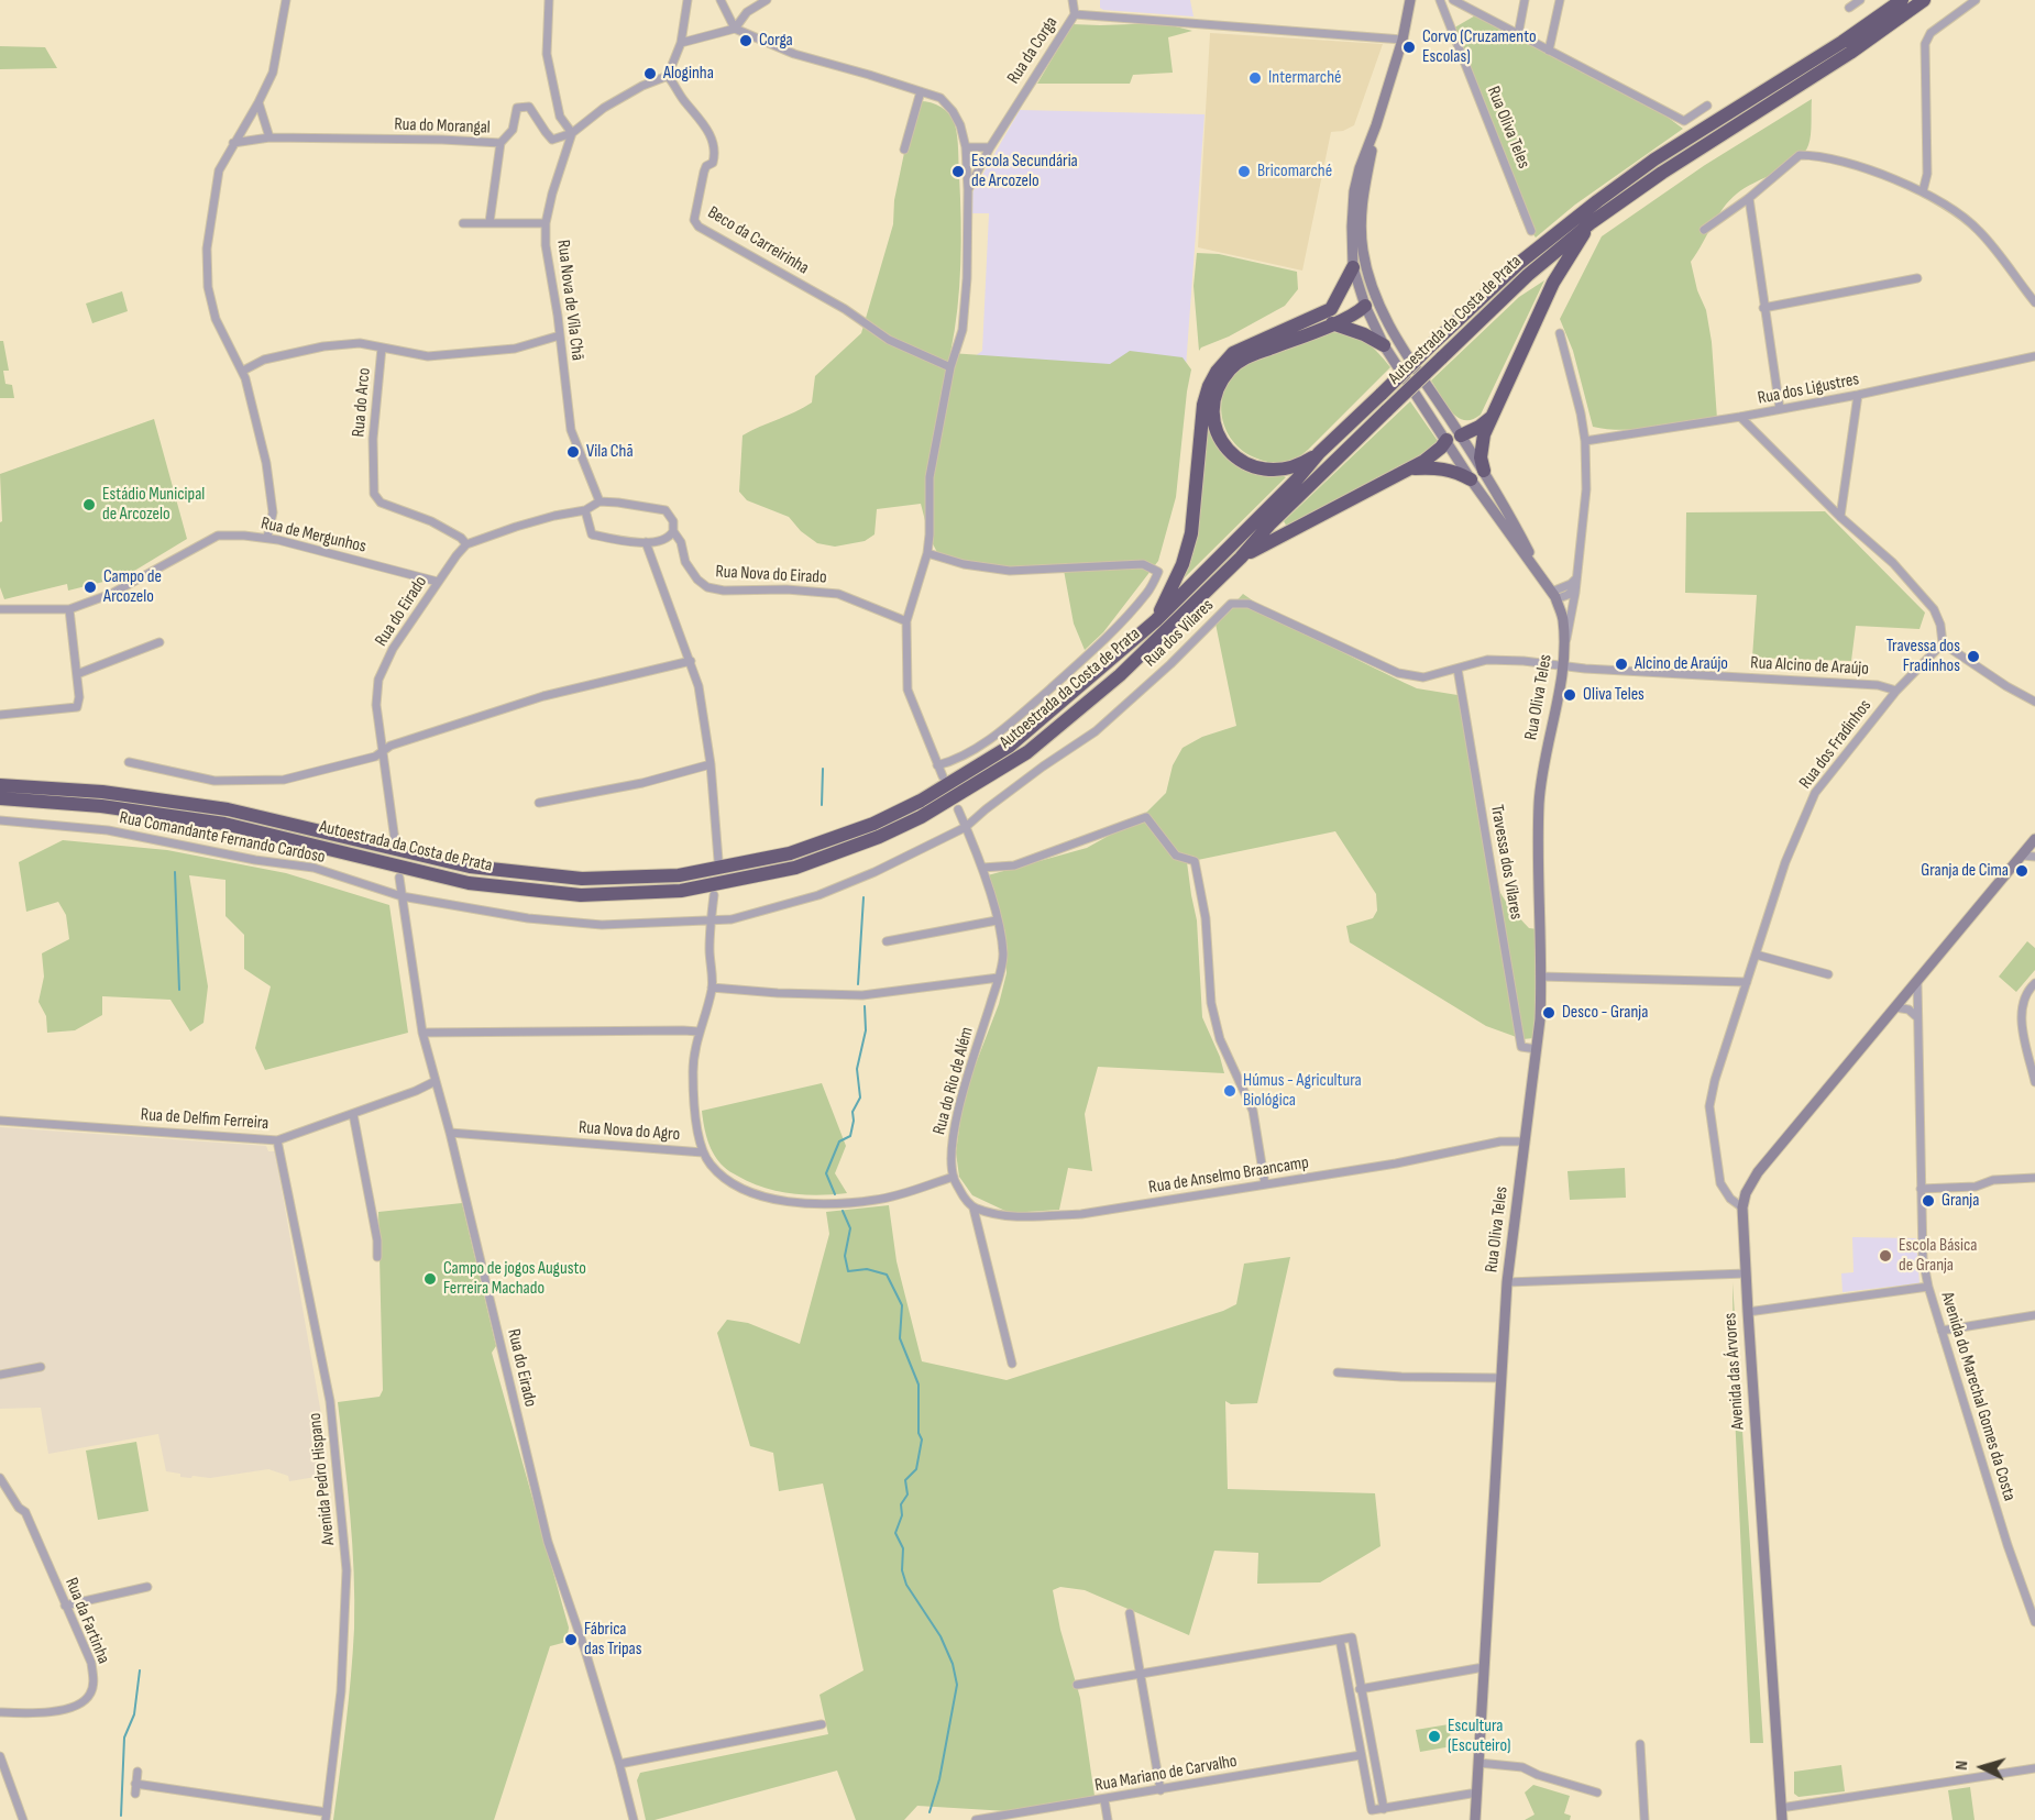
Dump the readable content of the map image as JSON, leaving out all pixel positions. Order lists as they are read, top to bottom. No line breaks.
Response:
{"streets":{"highway":["Autoestrada da Costa de Prata"],"main road":["Rua Oliva Teles","Avenida das Árvores"],"street":["Rua da Corga","Rua do Morangal","Beco da Carreirinha","Rua Nova de Vila Chã","Rua dos Ligustres","Rua do Arco","Rua de Mergunhos","Rua Nova do Eirado","Rua do Eirado","Rua dos Vilares","Rua Alcino de Araújo","Rua dos Fradinhos","Rua Comandante Fernando Cardoso","Travessa dos Vilares","Rua do Rio de Além","Rua de Delfim Ferreira","Rua Nova do Agro","Rua de Anselmo Braancamp","Avenida do Marechal Gomes da Costa","Avenida Pedro Hispano","Rua da Fartinha","Rua Mariano de Carvalho"]},"crossings":[["Rua da Corga","Rua Oliva Teles"],["Rua do Morangal","Rua Nova de Vila Chã"],["Rua Oliva Teles","Rua dos Ligustres"],["Rua Oliva Teles","Rua dos Vilares"],["Rua Oliva Teles","Rua Alcino de Araújo"],["Rua Oliva Teles","Travessa dos Vilares"],["Rua Oliva Teles","Rua de Anselmo Braancamp"],["Rua Nova de Vila Chã","Rua do Arco"],["Rua Nova de Vila Chã","Rua Nova do Eirado"],["Rua do Arco","Rua do Eirado"],["Rua de Mergunhos","Rua do Eirado"],["Rua do Eirado","Rua Comandante Fernando Cardoso"],["Rua do Eirado","Rua de Delfim Ferreira"],["Rua do Eirado","Rua Nova do Agro"],["Rua dos Vilares","Rua Alcino de Araújo"],["Rua dos Vilares","Rua Comandante Fernando Cardoso"],["Rua dos Vilares","Travessa dos Vilares"],["Rua dos Vilares","Rua do Rio de Além"],["Rua dos Vilares","Rua Nova do Agro"],["Rua Alcino de Araújo","Rua dos Fradinhos"],["Rua dos Fradinhos","Avenida das Árvores"],["Rua Comandante Fernando Cardoso","Rua Nova do Agro"],["Rua de Delfim Ferreira","Avenida Pedro Hispano"],["Avenida das Árvores","Avenida do Marechal Gomes da Costa"]],"places":["Corga","Corvo (Cruzamento Escolas)","Aloginha","Intermarché","Escola Secundária de Arcozelo","Bricomarché","Vila Chã","Estádio Municipal de Arcozelo","Campo de Arcozelo","Travessa dos Fradinhos","Alcino de Araújo","Oliva Teles","Granja de Cima","Desco - Granja","Húmus - Agricultura Biológica","Granja","Escola Básica de Granja","Campo de jogos Augusto Ferreira Machado","Fábrica das Tripas","Escultura (Escuteiro)"],"north":"left"}
